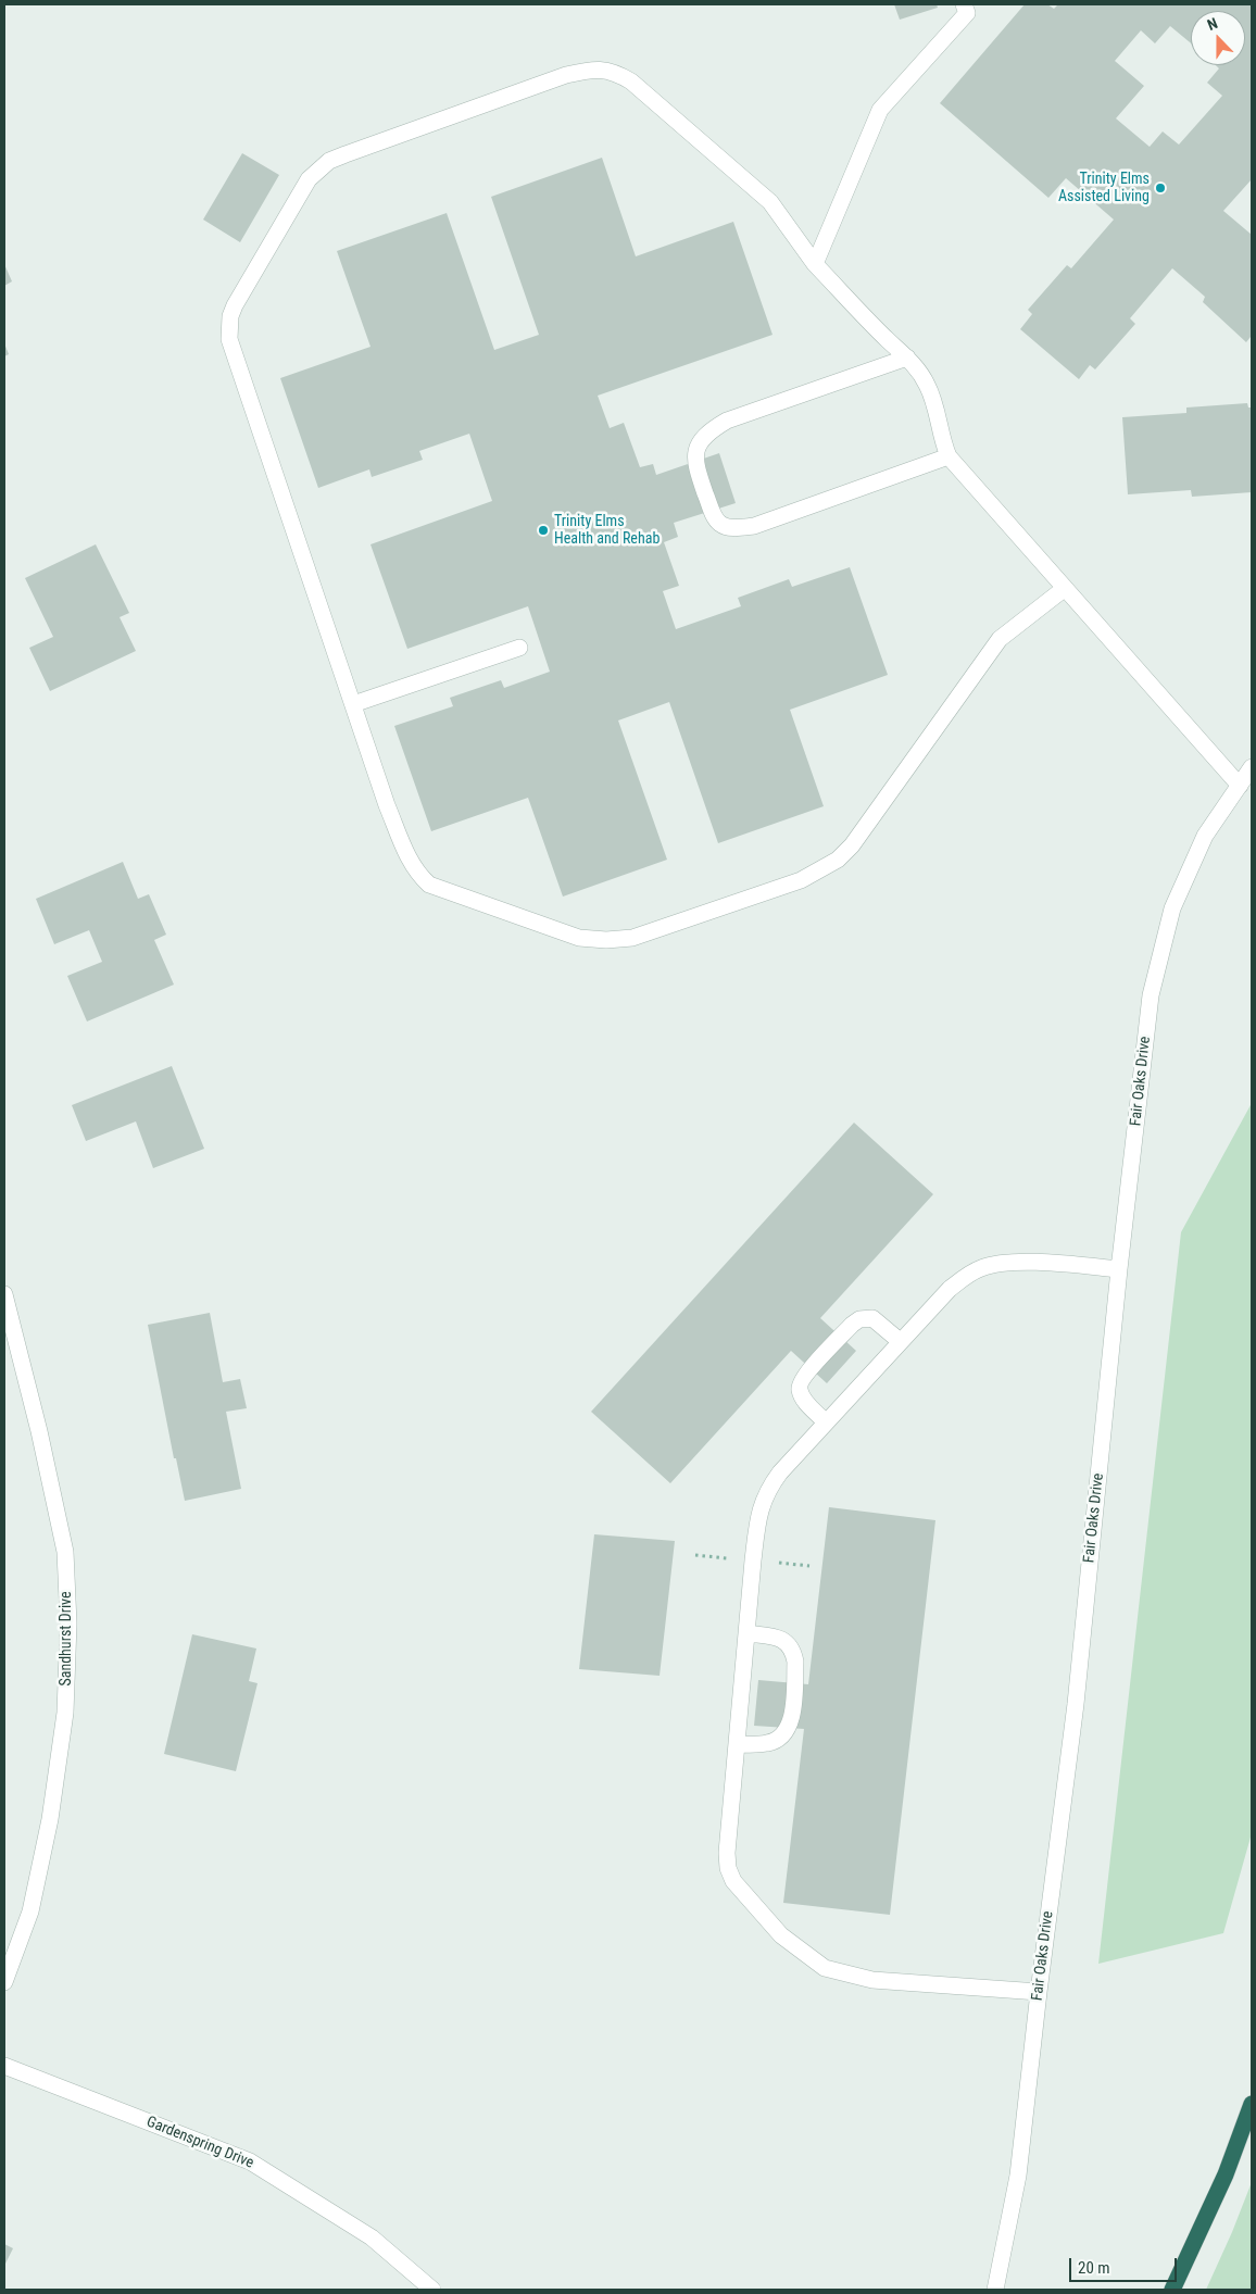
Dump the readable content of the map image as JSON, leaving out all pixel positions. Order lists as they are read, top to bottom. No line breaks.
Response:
{"streets":{"street":["Fair Oaks Drive","Sandhurst Drive","Gardenspring Drive"]},"places":["Trinity Elms Assisted Living","Trinity Elms Health and Rehab"],"scale_bar":"20 m","north":"top"}
